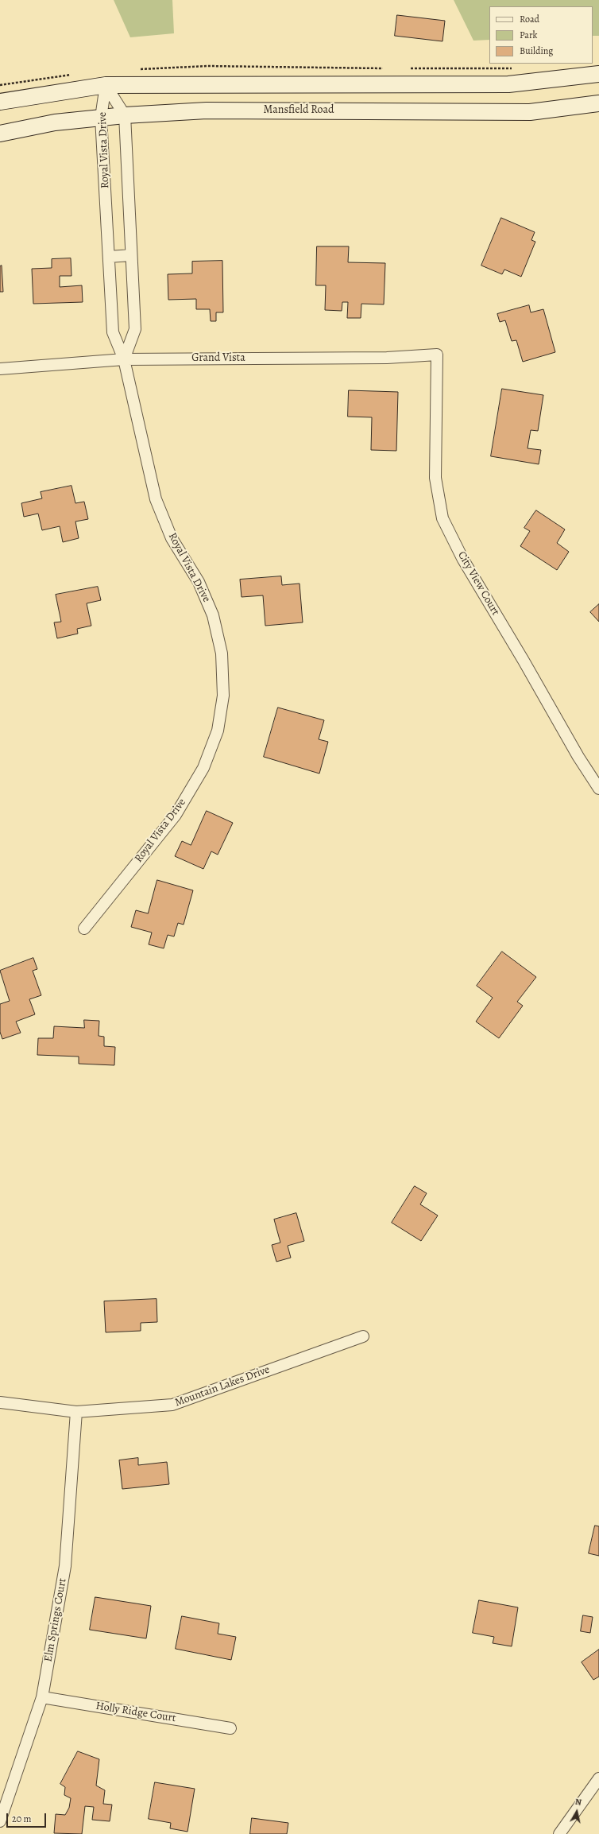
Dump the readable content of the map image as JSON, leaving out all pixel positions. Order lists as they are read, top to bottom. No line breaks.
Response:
{"streets":{"main road":["Mansfield Road"],"street":["Royal Vista Drive","Grand Vista","City View Court","Mountain Lakes Drive","Elm Springs Court","Holly Ridge Court"]},"crossings":[["Mansfield Road","Royal Vista Drive"],["Royal Vista Drive","Grand Vista"],["Grand Vista","City View Court"],["Mountain Lakes Drive","Elm Springs Court"],["Elm Springs Court","Holly Ridge Court"]],"legend":["Road","Park","Building"],"scale_bar":"20 m","north":"top"}
